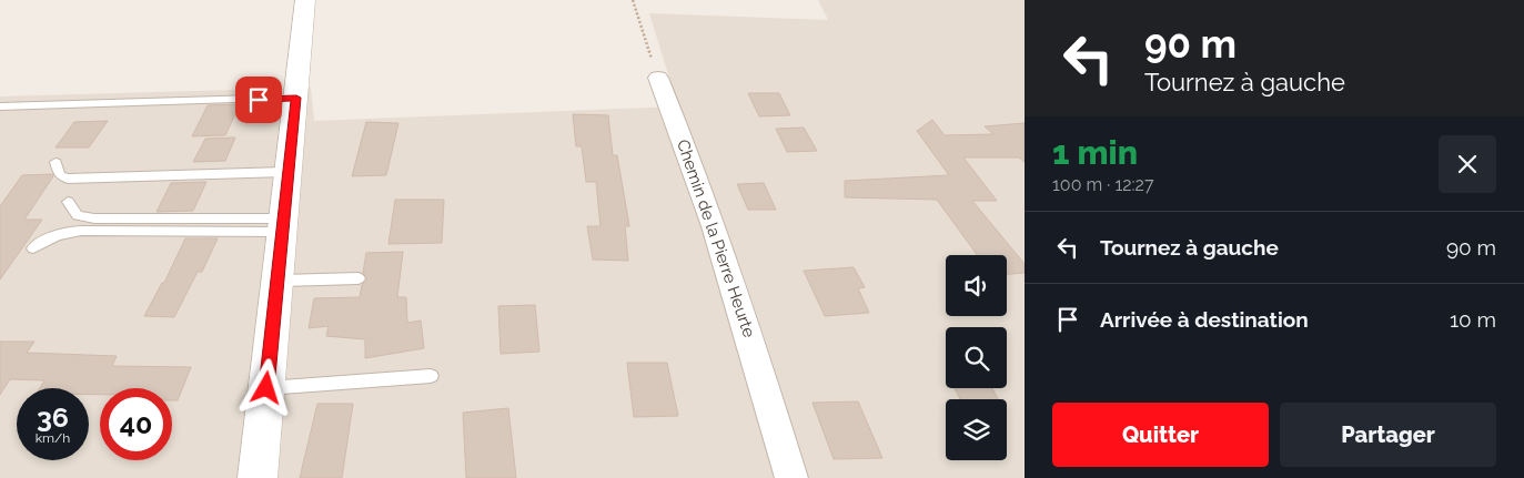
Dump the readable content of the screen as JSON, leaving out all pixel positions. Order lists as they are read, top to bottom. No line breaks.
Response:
{"streets":{"street":["Chemin de la Pierre Heurte"]},"page":{"turn":["90 m","Tournez à gauche"],"heading":["1 min","100 m · 12:27"],"list":[{"name":"Tournez à gauche","value":"90 m"},{"name":"Arrivée à destination","value":"10 m"}],"speed":"36 km/h","limit":"40","buttons":["Quitter","Partager"]}}
